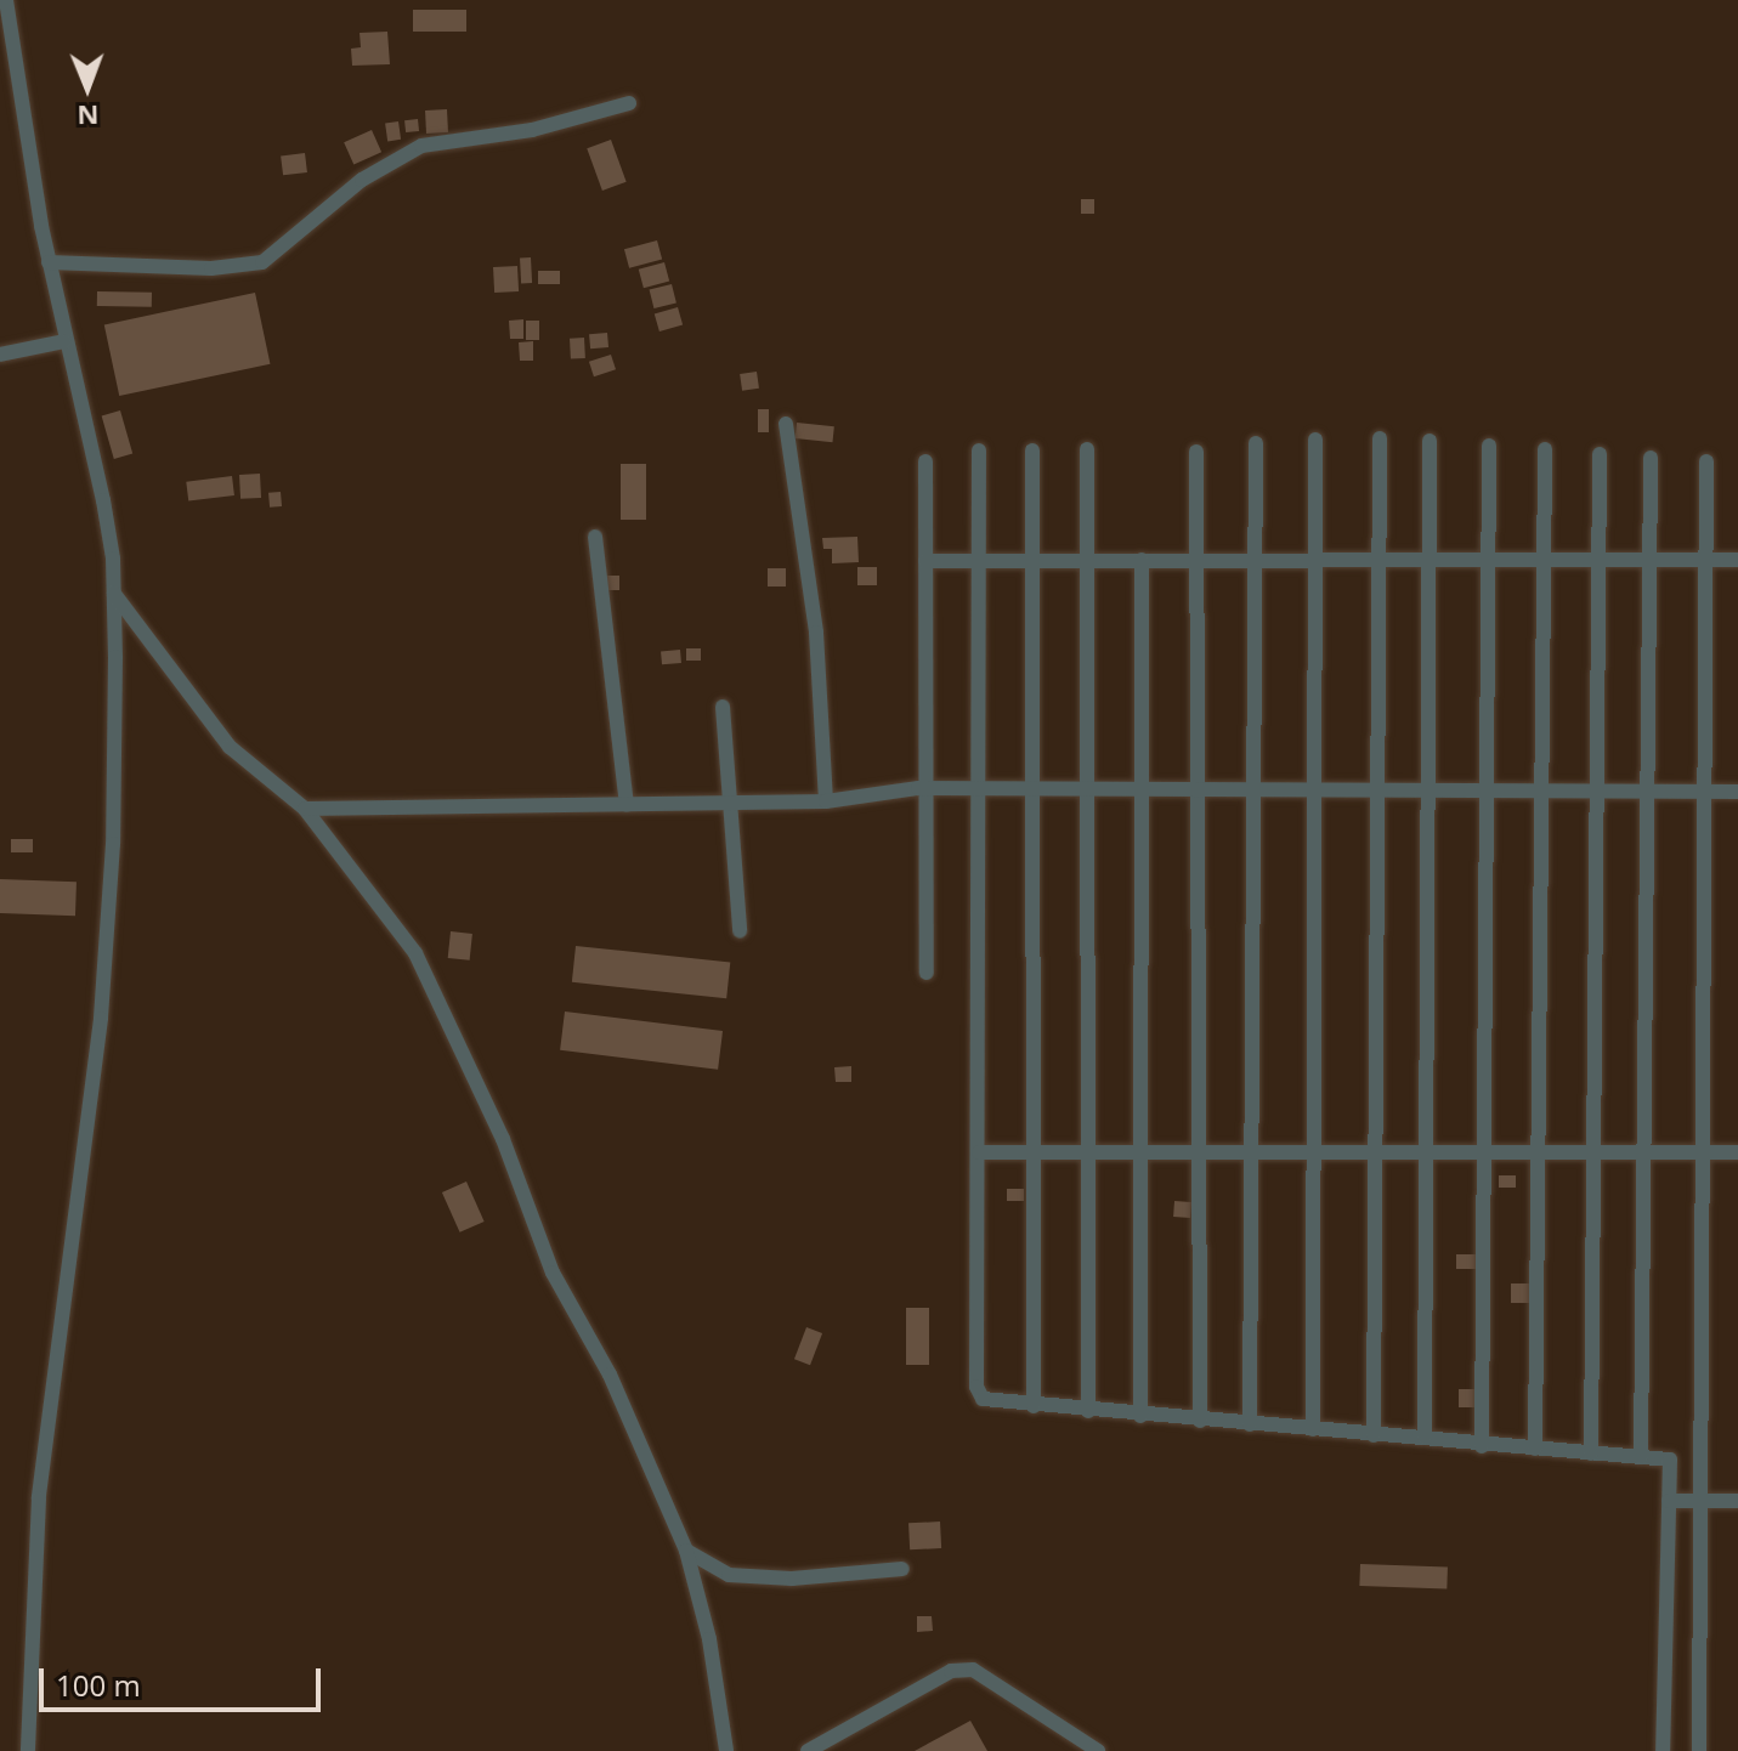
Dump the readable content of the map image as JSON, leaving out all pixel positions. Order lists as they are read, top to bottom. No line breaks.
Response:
{"scale_bar":"100 m","north":"bottom"}
